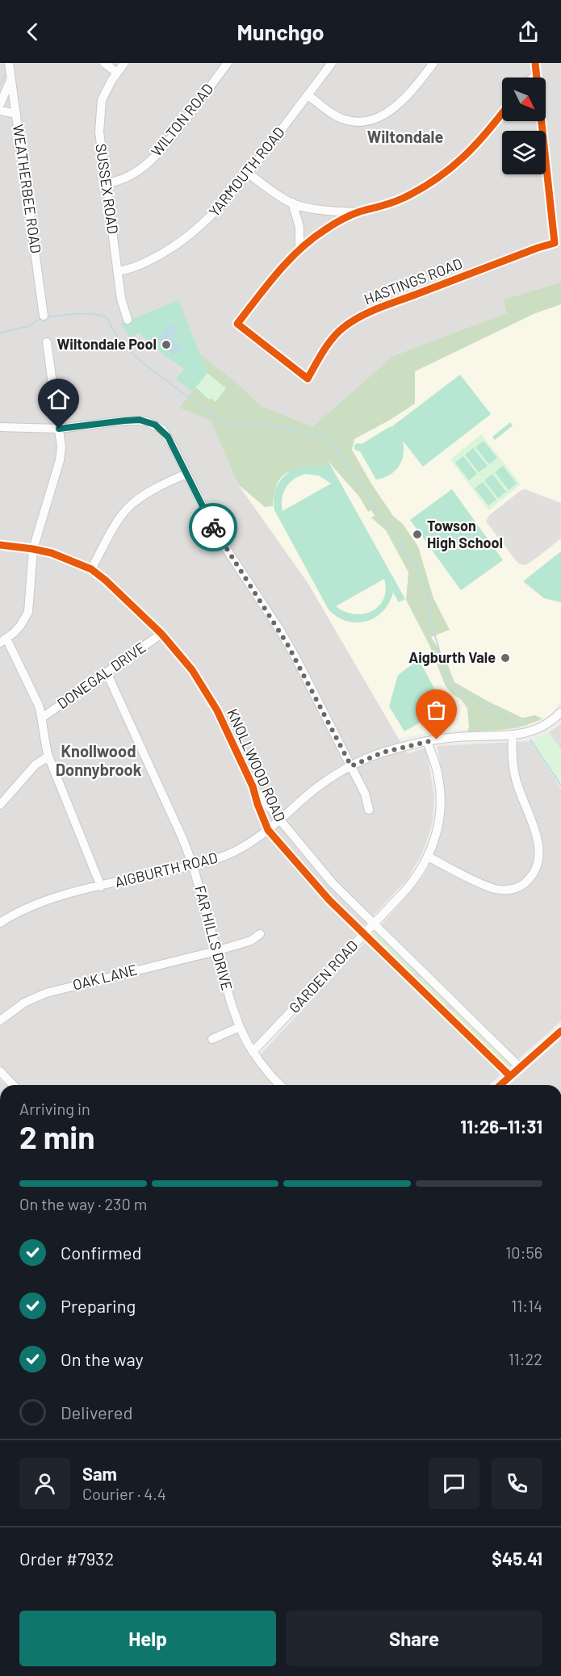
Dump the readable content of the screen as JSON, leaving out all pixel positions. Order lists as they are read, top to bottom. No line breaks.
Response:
{"streets":{"street":["WILTON ROAD","YARMOUTH ROAD","WEATHERBEE ROAD","SUSSEX ROAD","HASTINGS ROAD","DONEGAL DRIVE","KNOLLWOOD ROAD","AIGBURTH ROAD","FAR HILLS DRIVE","GARDEN ROAD","OAK LANE"]},"crossings":[["WILTON ROAD","SUSSEX ROAD"],["YARMOUTH ROAD","SUSSEX ROAD"],["DONEGAL DRIVE","KNOLLWOOD ROAD"],["DONEGAL DRIVE","FAR HILLS DRIVE"],["KNOLLWOOD ROAD","AIGBURTH ROAD"],["KNOLLWOOD ROAD","GARDEN ROAD"],["AIGBURTH ROAD","FAR HILLS DRIVE"],["AIGBURTH ROAD","GARDEN ROAD"],["FAR HILLS DRIVE","GARDEN ROAD"],["FAR HILLS DRIVE","OAK LANE"]],"districts":["Wiltondale","Knollwood Donnybrook"],"places":["Wiltondale Pool","Towson High School","Aigburth Vale"],"north":"bottom right","page":{"header":"Munchgo","heading":["2 min","Arriving in","11:26–11:31"],"panel":["Sam","Courier · 4.4","Order #7932","$45.41"],"bar":"On the way · 230 m","list":[["Confirmed","10:56"],["Preparing","11:14"],["On the way","11:22"],"Delivered"],"buttons":["Help","Share"]}}
